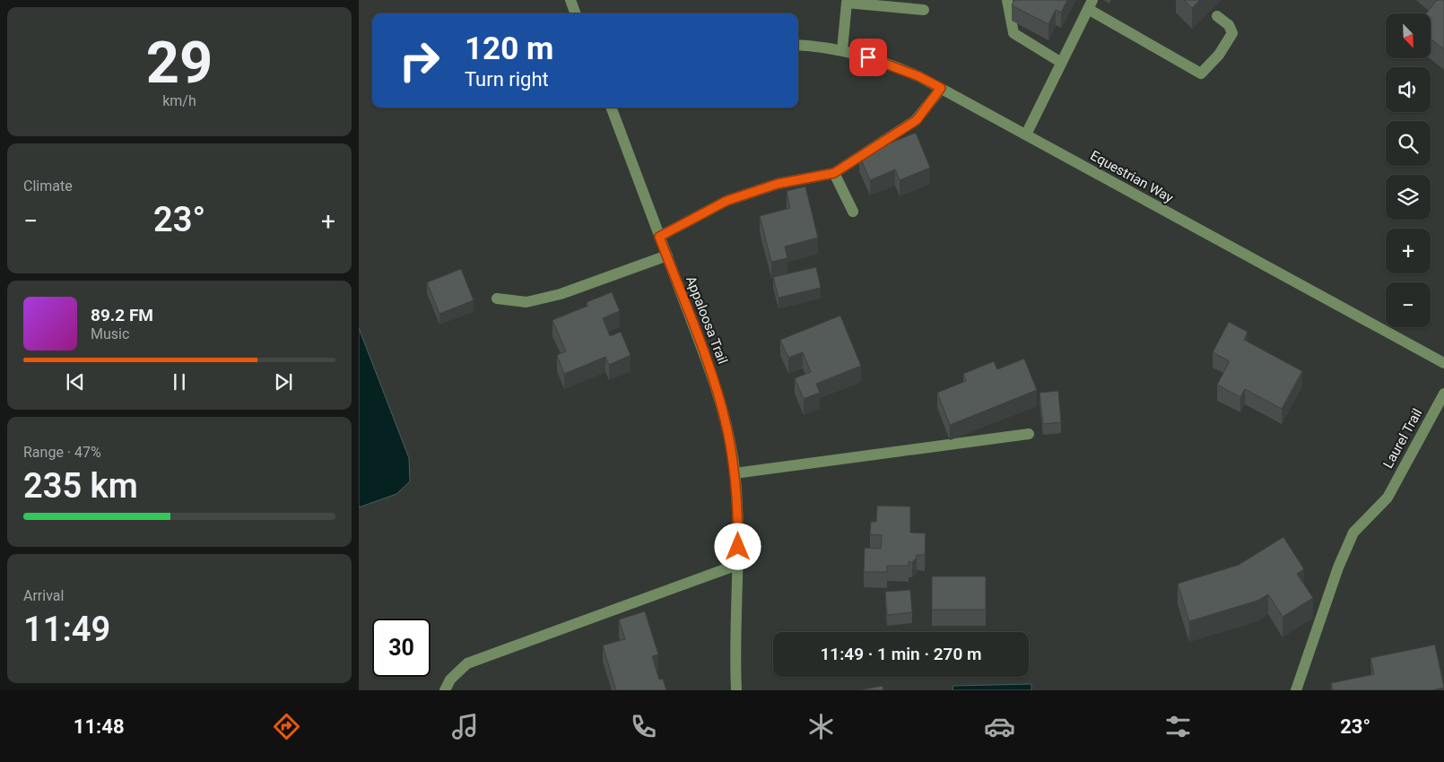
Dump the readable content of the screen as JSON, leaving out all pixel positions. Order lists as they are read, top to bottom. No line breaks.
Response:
{"streets":{"street":["Equestrian Way","Appaloosa Trail","Laurel Trail"]},"north":"bottom right","page":{"tile":[["29","km/h"],"Climate",["Range · 47%","235 km"],["Arrival","11:49"]],"map_buttons":["+","−"],"turn":["120 m","Turn right"],"heat":["−","23°","+"],"song":["89.2 FM","Music"],"limit":"30","trip":"11:49 · 1 min · 270 m","tabs":["11:48","23°"]}}
